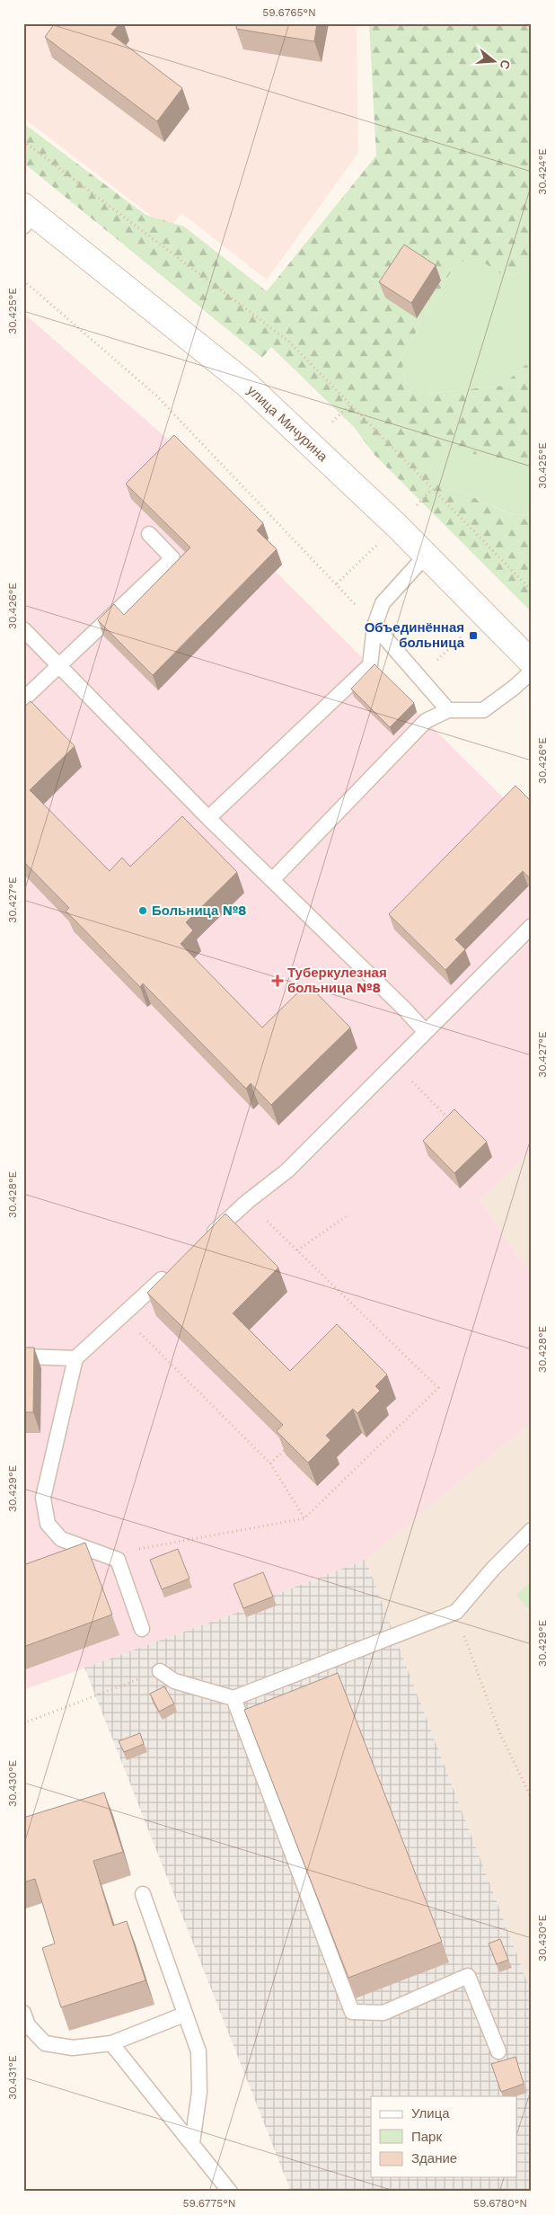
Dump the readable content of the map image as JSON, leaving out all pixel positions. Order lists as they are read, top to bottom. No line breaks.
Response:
{"streets":{"main road":["улица Мичурина"]},"places":{"transit":["Объединённая больница"],"other":["Больница №8"],"health":["Туберкулезная больница №8"]},"legend":["Улица","Парк","Здание"],"north":"right","coordinates":["59.6765°N","30.424°E","30.425°E","30.426°E","30.427°E","30.428°E","30.429°E","30.430°E","30.431°E","59.6775°N","59.6780°N"]}
